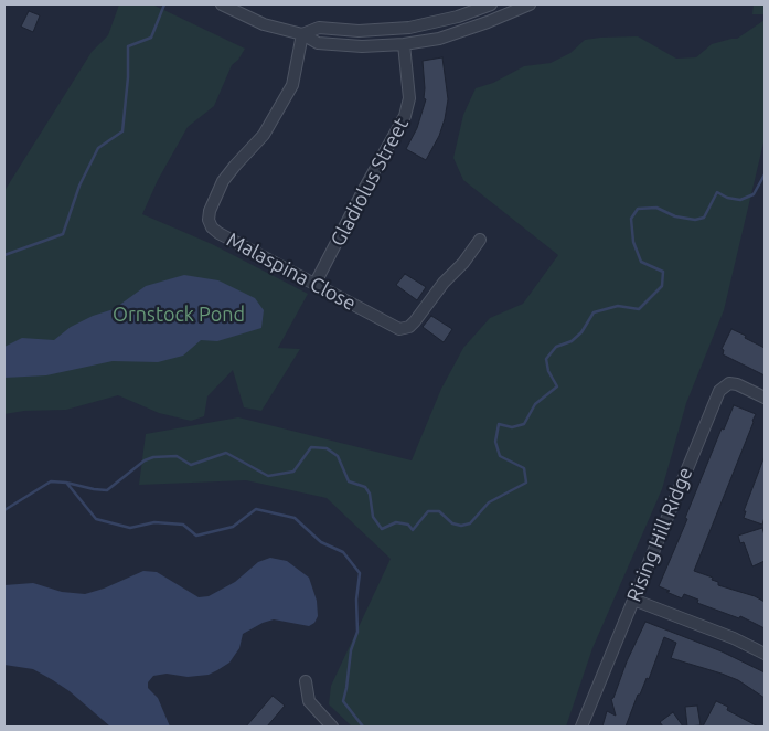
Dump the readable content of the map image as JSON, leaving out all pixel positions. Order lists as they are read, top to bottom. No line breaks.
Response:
{"streets":{"street":["Gladiolus Street","Malaspina Close","Rising Hill Ridge"]},"crossings":[["Gladiolus Street","Malaspina Close"]],"parks":["Ornstock Pond"]}
